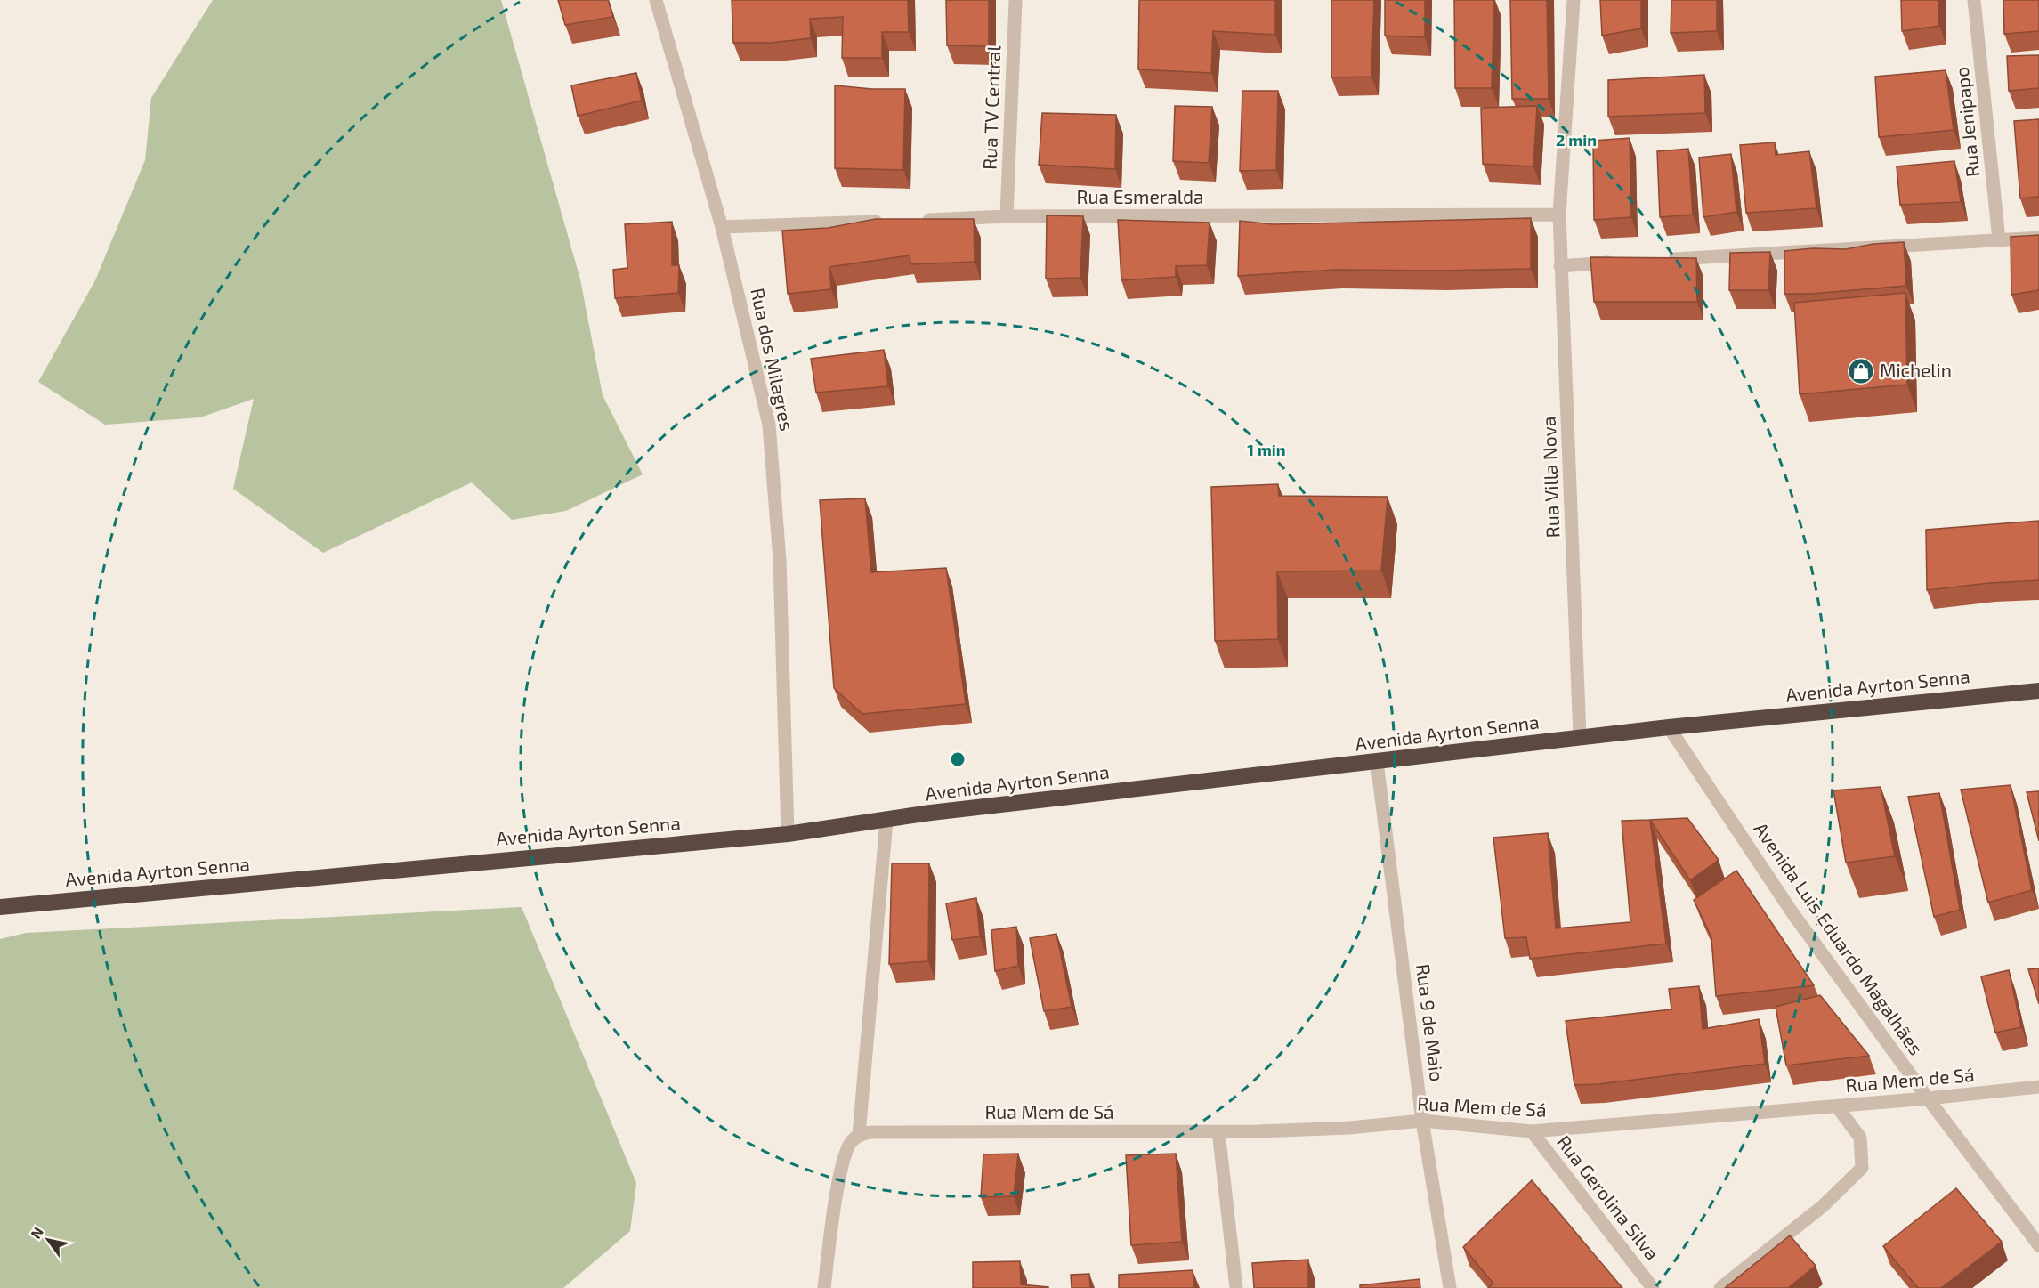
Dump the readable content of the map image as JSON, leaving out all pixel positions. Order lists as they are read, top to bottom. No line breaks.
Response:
{"streets":{"highway":["Avenida Ayrton Senna"],"street":["Rua TV Central","Rua Jenipapo","Rua Esmeralda","Rua dos Milagres","Rua Villa Nova","Avenida Luis Eduardo Magalhães","Rua 9 de Maio","Rua Mem de Sá","Rua Gerolina Silva"]},"crossings":[["Rua TV Central","Rua Esmeralda"],["Rua Esmeralda","Rua Villa Nova"],["Rua dos Milagres","Avenida Ayrton Senna"],["Rua Villa Nova","Avenida Ayrton Senna"],["Avenida Ayrton Senna","Avenida Luis Eduardo Magalhães"],["Avenida Ayrton Senna","Rua 9 de Maio"],["Avenida Luis Eduardo Magalhães","Rua Mem de Sá"],["Rua 9 de Maio","Rua Mem de Sá"],["Rua Mem de Sá","Rua Gerolina Silva"]],"places":{"shop":["Michelin"]},"north":"top left","rings":["2 min","1 min"]}
